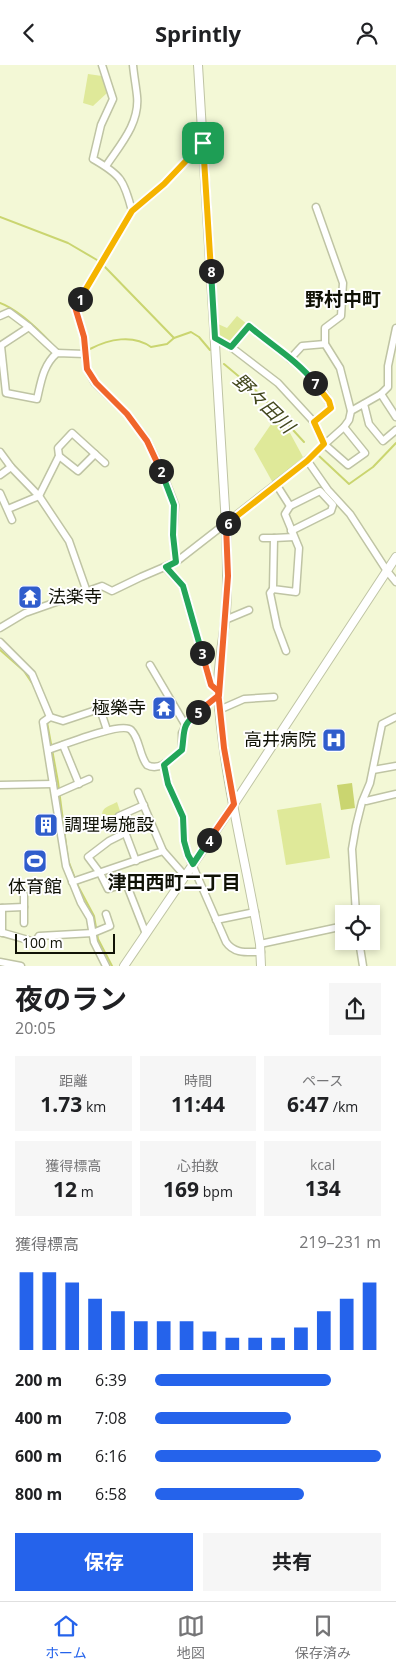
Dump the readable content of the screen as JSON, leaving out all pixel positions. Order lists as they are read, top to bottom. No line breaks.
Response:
{"districts":["野村中町","津田西町二丁目"],"water":["野々田川"],"places":{"temple":["法楽寺","極樂寺"],"hospital":["高井病院"],"building":["調理場施設"],"sports":["体育館"]},"scale_bar":"100 m","page":{"header":"Sprintly","pins":["8","1","7","2","6","3","5","4"],"scale":"100 m","heading":["夜のラン","20:05"],"stats":[["距離","1.73 km"],["時間","11:44"],["ペース","6:47 /km"],["獲得標高","12 m"],["心拍数","169 bpm"],["kcal","134"]],"chart":["獲得標高","219–231 m"],"list":[{"name":"200 m","note":"6:39"},{"name":"400 m","note":"7:08"},{"name":"600 m","note":"6:16"},{"name":"800 m","note":"6:58"}],"buttons":["保存","共有"],"tabs":["ホーム","地図","保存済み"]}}
